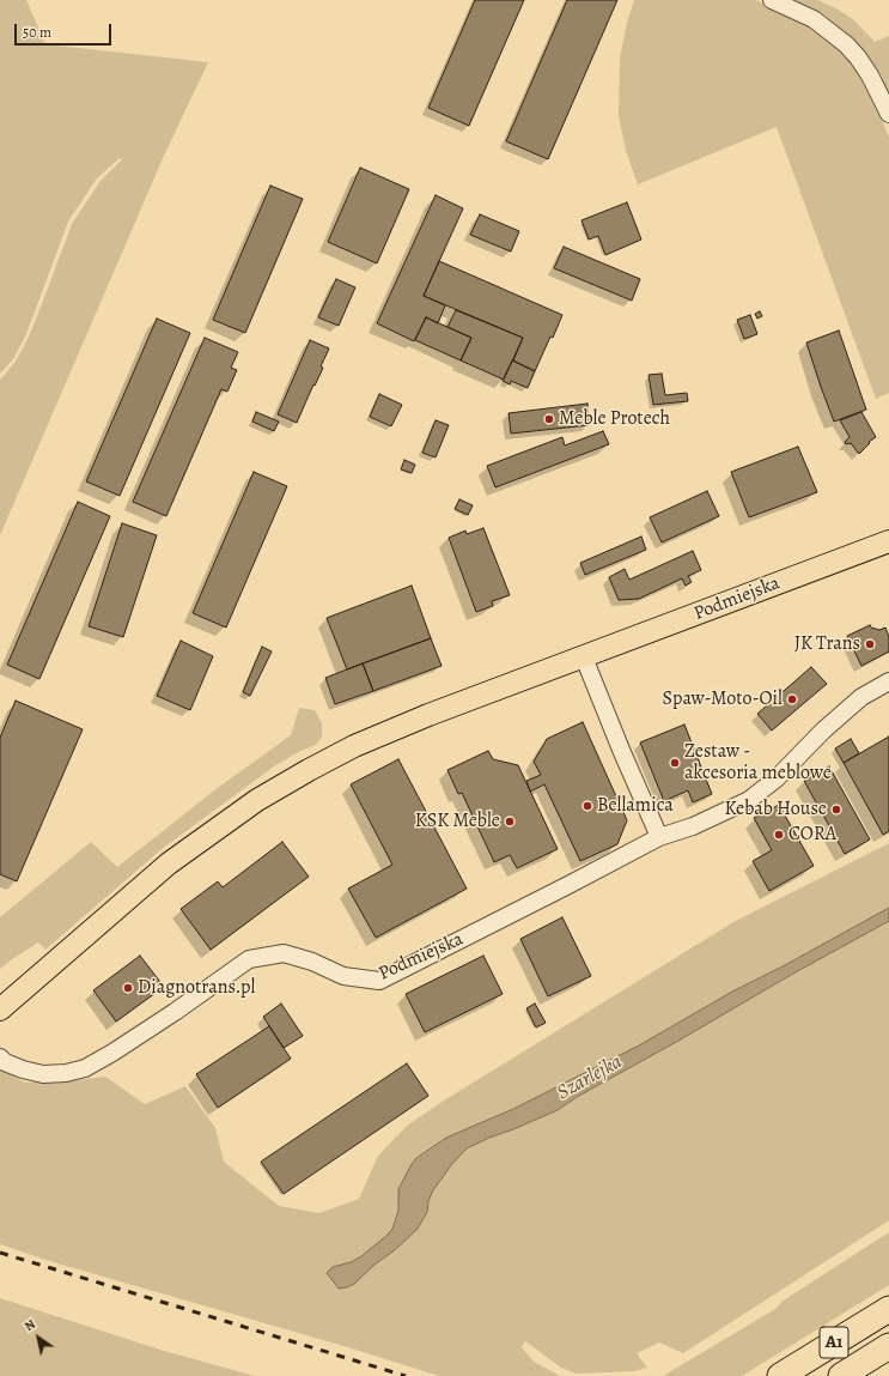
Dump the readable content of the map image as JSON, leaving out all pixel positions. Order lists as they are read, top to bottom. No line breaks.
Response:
{"streets":{"highway":["A1"],"main road":["Podmiejska"]},"water":["Szarlejka"],"places":["Meble Protech","JK Trans","Spaw-Moto-Oil","Zestaw - akcesoria meblowe","Bellamica","Kebab House","KSK Meble","CORA","Diagnotrans.pl"],"scale_bar":"50 m","north":"top left"}
